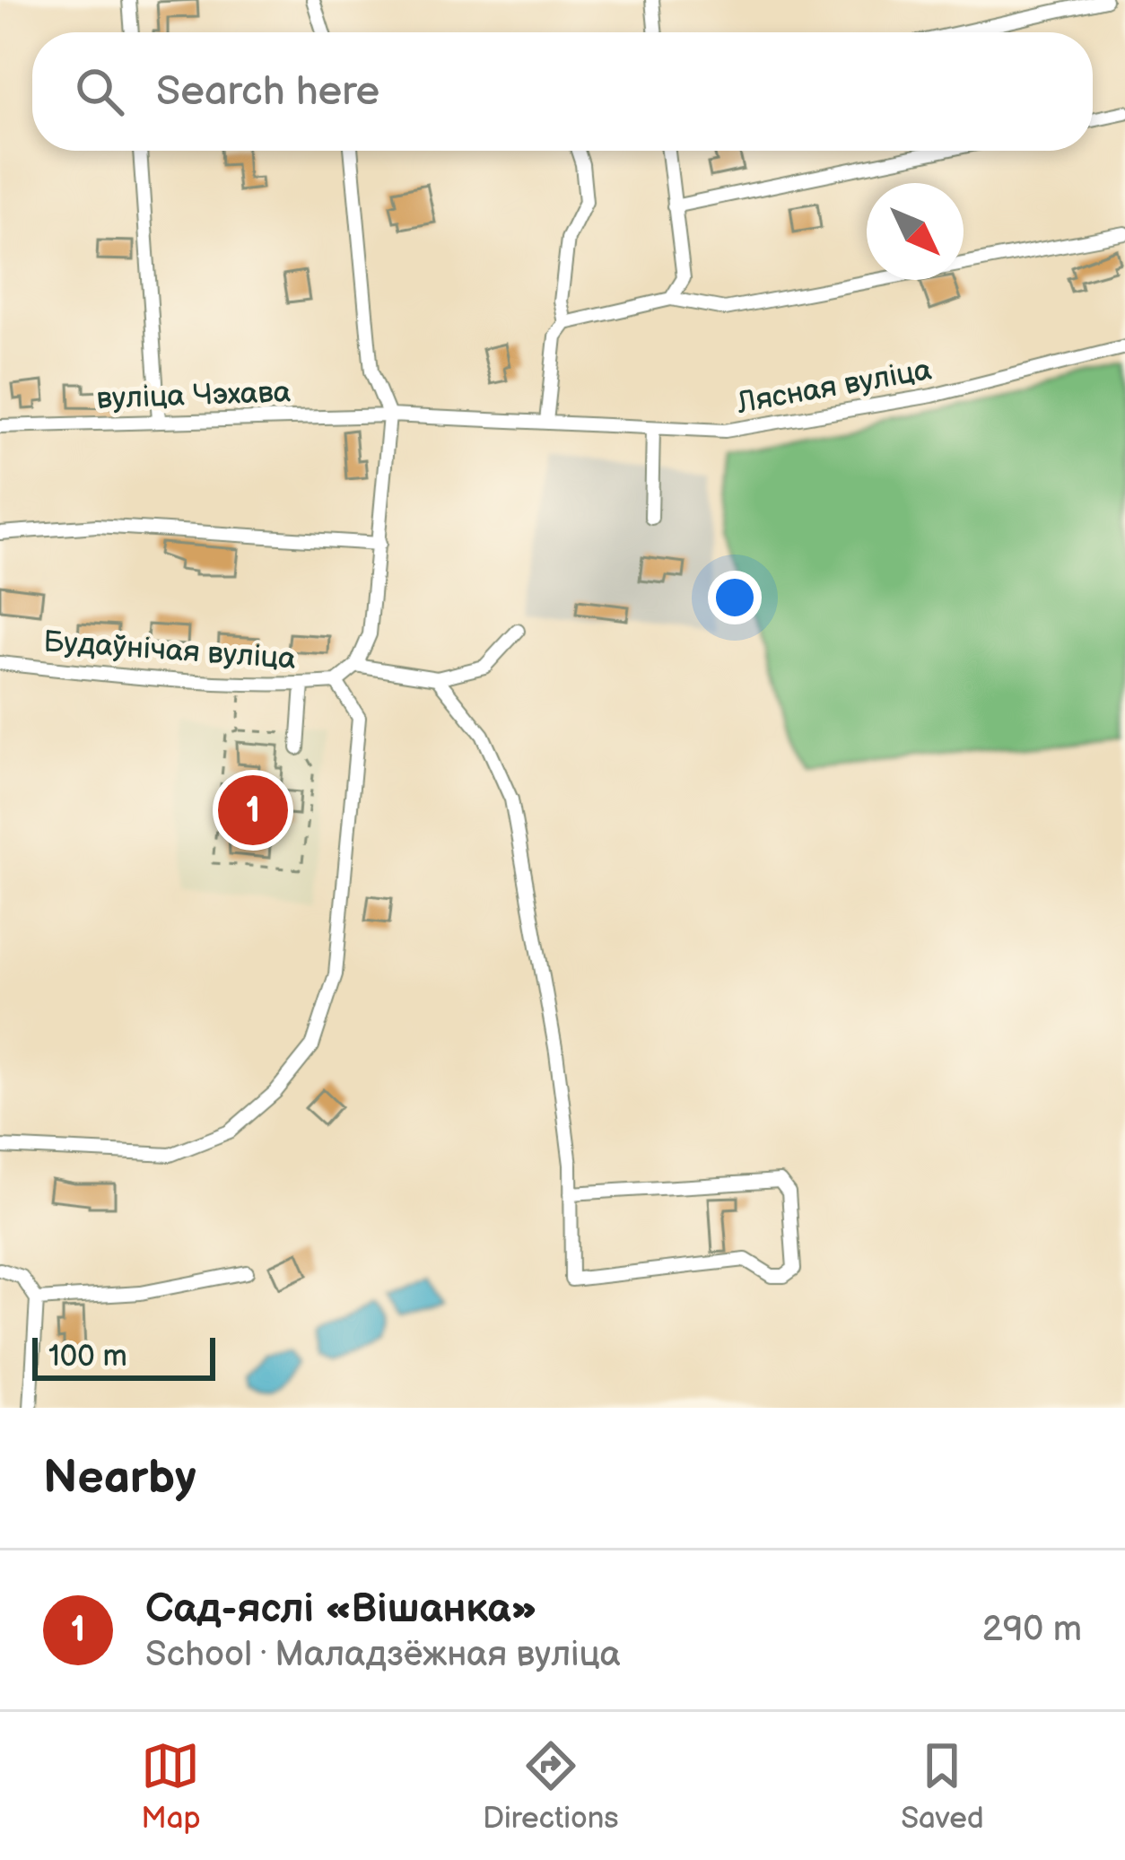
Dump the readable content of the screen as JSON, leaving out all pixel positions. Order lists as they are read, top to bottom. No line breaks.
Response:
{"streets":{"street":["Лясная вуліца","вуліца Чэхава","Будаўнічая вуліца"]},"crossings":[["Лясная вуліца","вуліца Чэхава"]],"scale_bar":"100 m","north":"bottom right","page":{"search":"Search here","pins":"1","scale":"100 m","heading":"Nearby","list":[{"mark":"1","name":"Сад-яслі «Вішанка»","note":"School · Маладзёжная вуліца","value":"290 m"}],"nav":["Map","Directions","Saved"]}}
